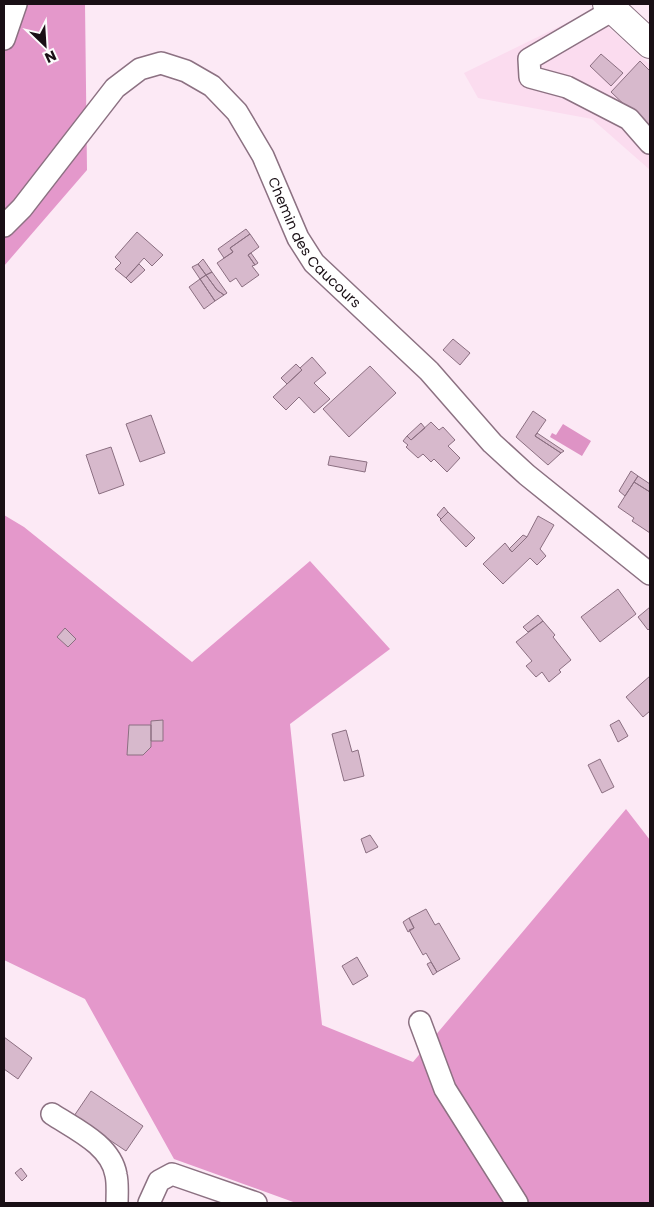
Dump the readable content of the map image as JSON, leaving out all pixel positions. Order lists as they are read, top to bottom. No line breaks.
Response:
{"streets":{"street":["Chemin des Caucours"]},"north":"bottom right"}
